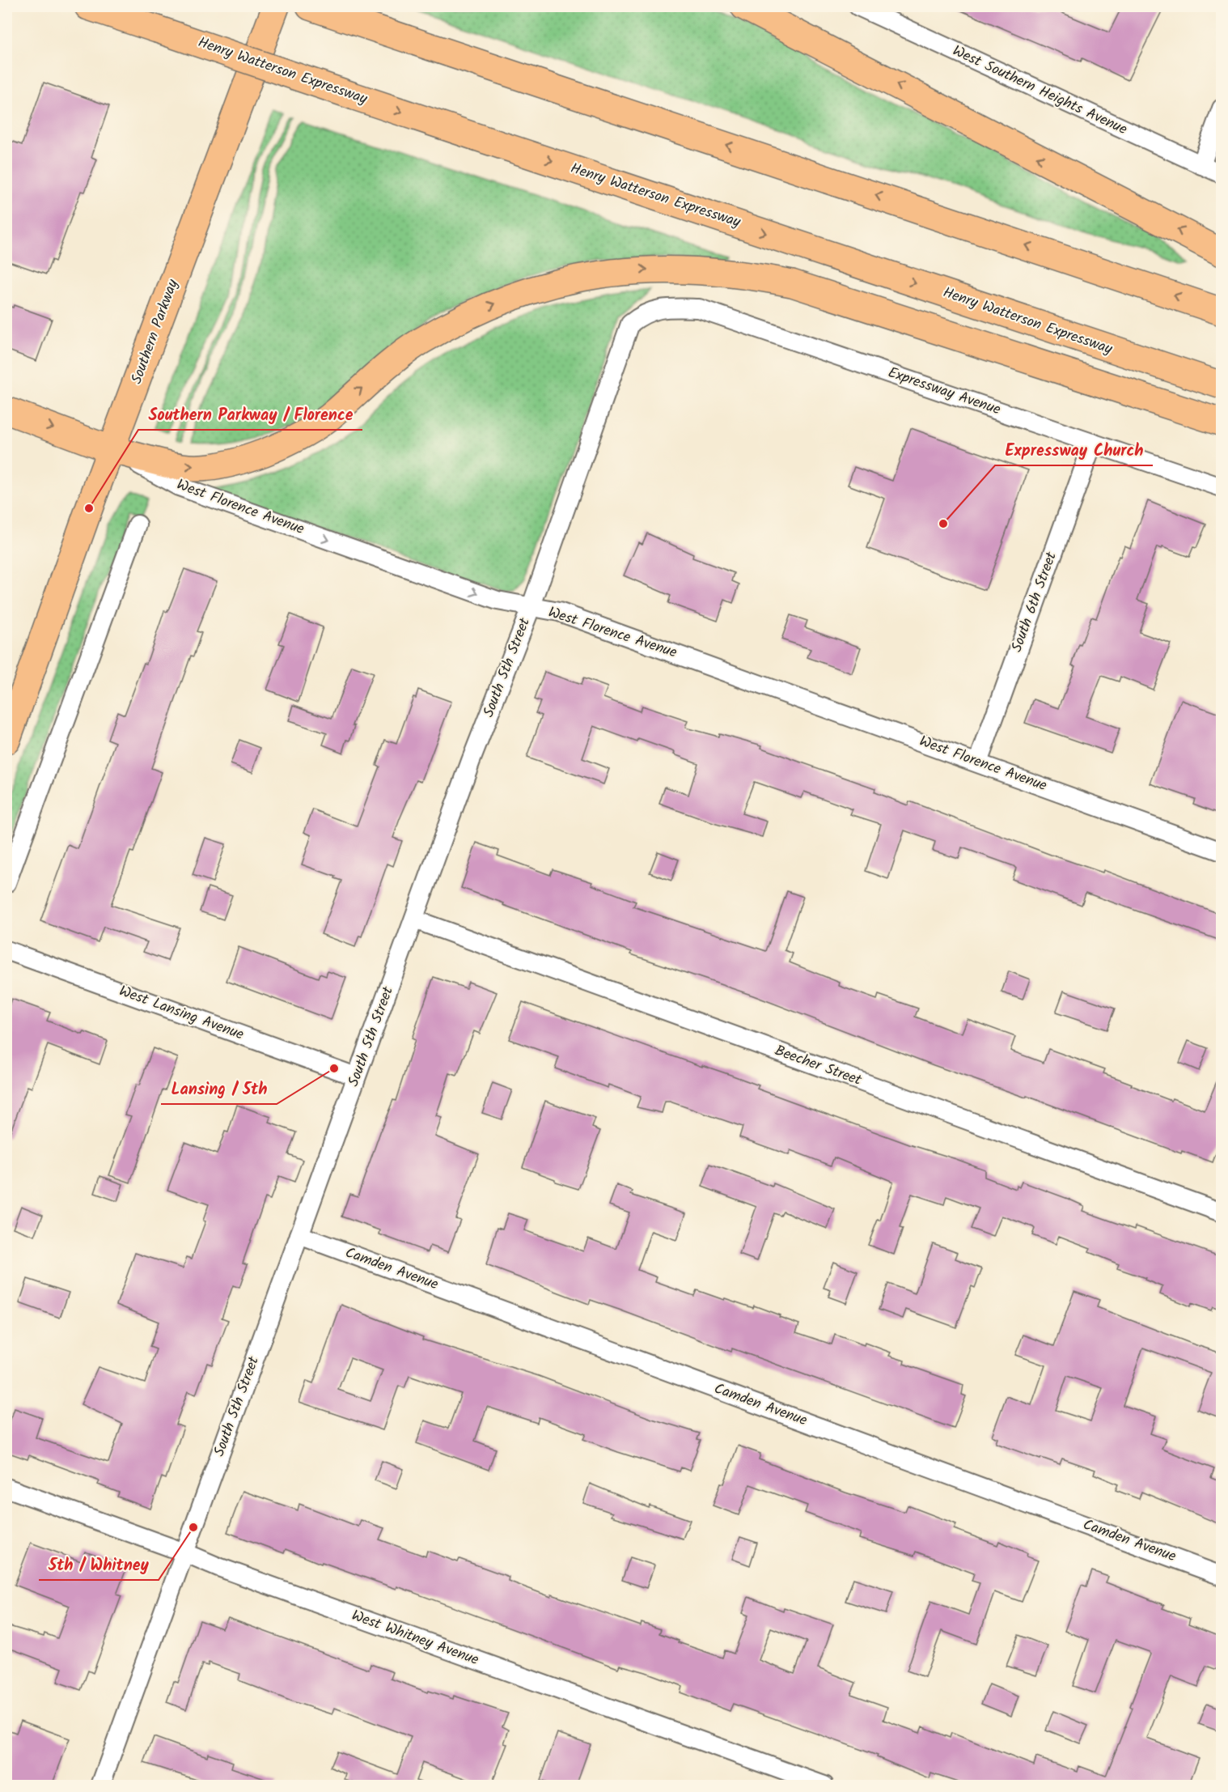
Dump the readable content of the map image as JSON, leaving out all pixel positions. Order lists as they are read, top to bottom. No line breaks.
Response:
{"streets":{"main road":["Henry Watterson Expressway","Southern Parkway","West Florence Avenue"],"street":["West Southern Heights Avenue","Expressway Avenue","South 6th Street","South 5th Street","West Lansing Avenue","Beecher Street","Camden Avenue","West Whitney Avenue"]},"crossings":[["Southern Parkway","West Florence Avenue"],["Expressway Avenue","South 6th Street"],["Expressway Avenue","South 5th Street"],["West Florence Avenue","South 6th Street"],["West Florence Avenue","South 5th Street"],["South 5th Street","West Lansing Avenue"],["South 5th Street","Beecher Street"],["South 5th Street","Camden Avenue"],["South 5th Street","West Whitney Avenue"]],"one_way":["West Florence Avenue"],"places":["Southern Parkway / Florence","Expressway Church","Lansing / 5th","5th / Whitney"]}
